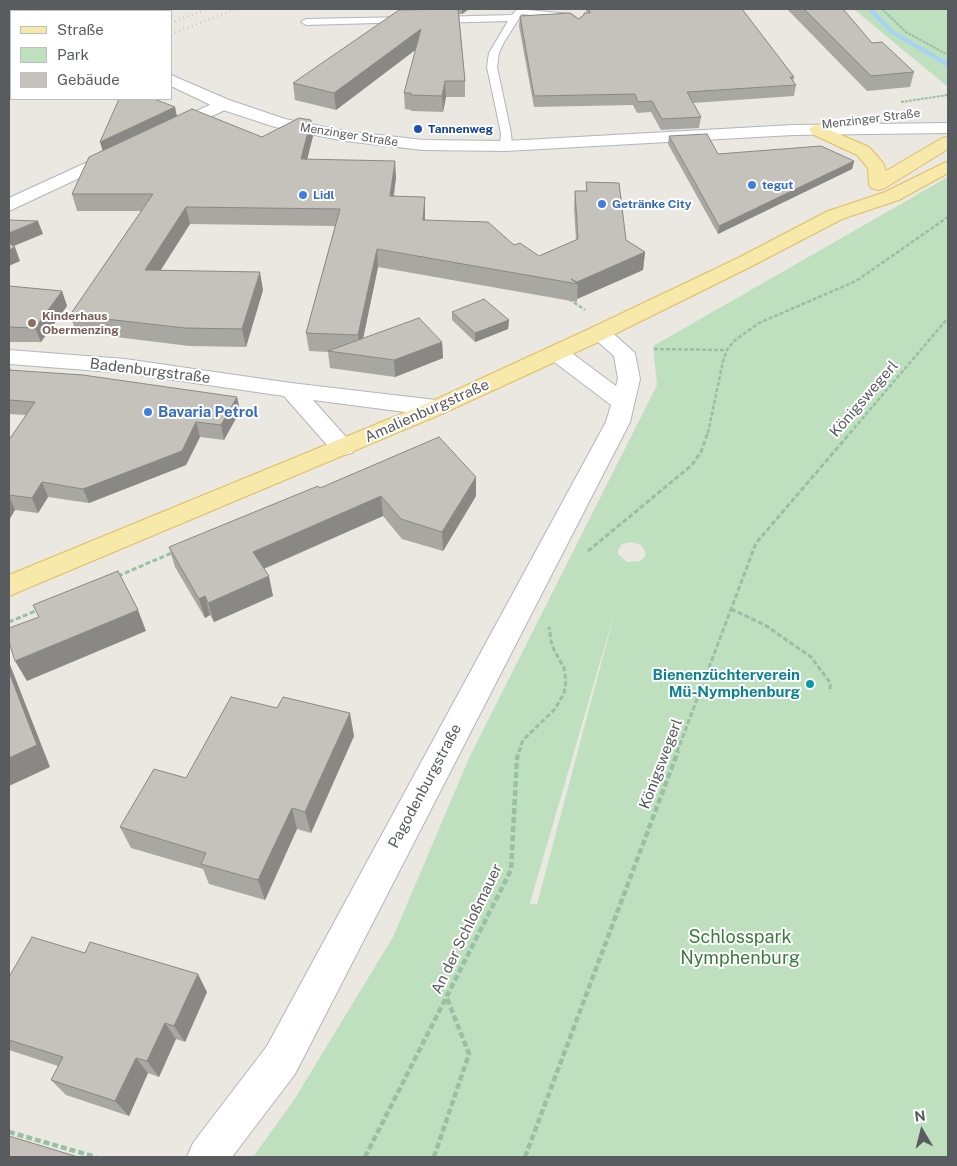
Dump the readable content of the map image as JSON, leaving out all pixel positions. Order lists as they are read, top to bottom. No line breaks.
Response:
{"streets":{"main road":["Amalienburgstraße"],"street":["Menzinger Straße","Badenburgstraße","Pagodenburgstraße"],"path":["Königswegerl","An der Schloßmauer"]},"crossings":[["Badenburgstraße","Amalienburgstraße"]],"parks":["Schlosspark Nymphenburg"],"places":["Tannenweg","tegut","Lidl","Getränke City","Kinderhaus Obermenzing","Bavaria Petrol","Bienenzüchterverein Mü-Nymphenburg"],"legend":["Straße","Park","Gebäude"],"north":"top"}
